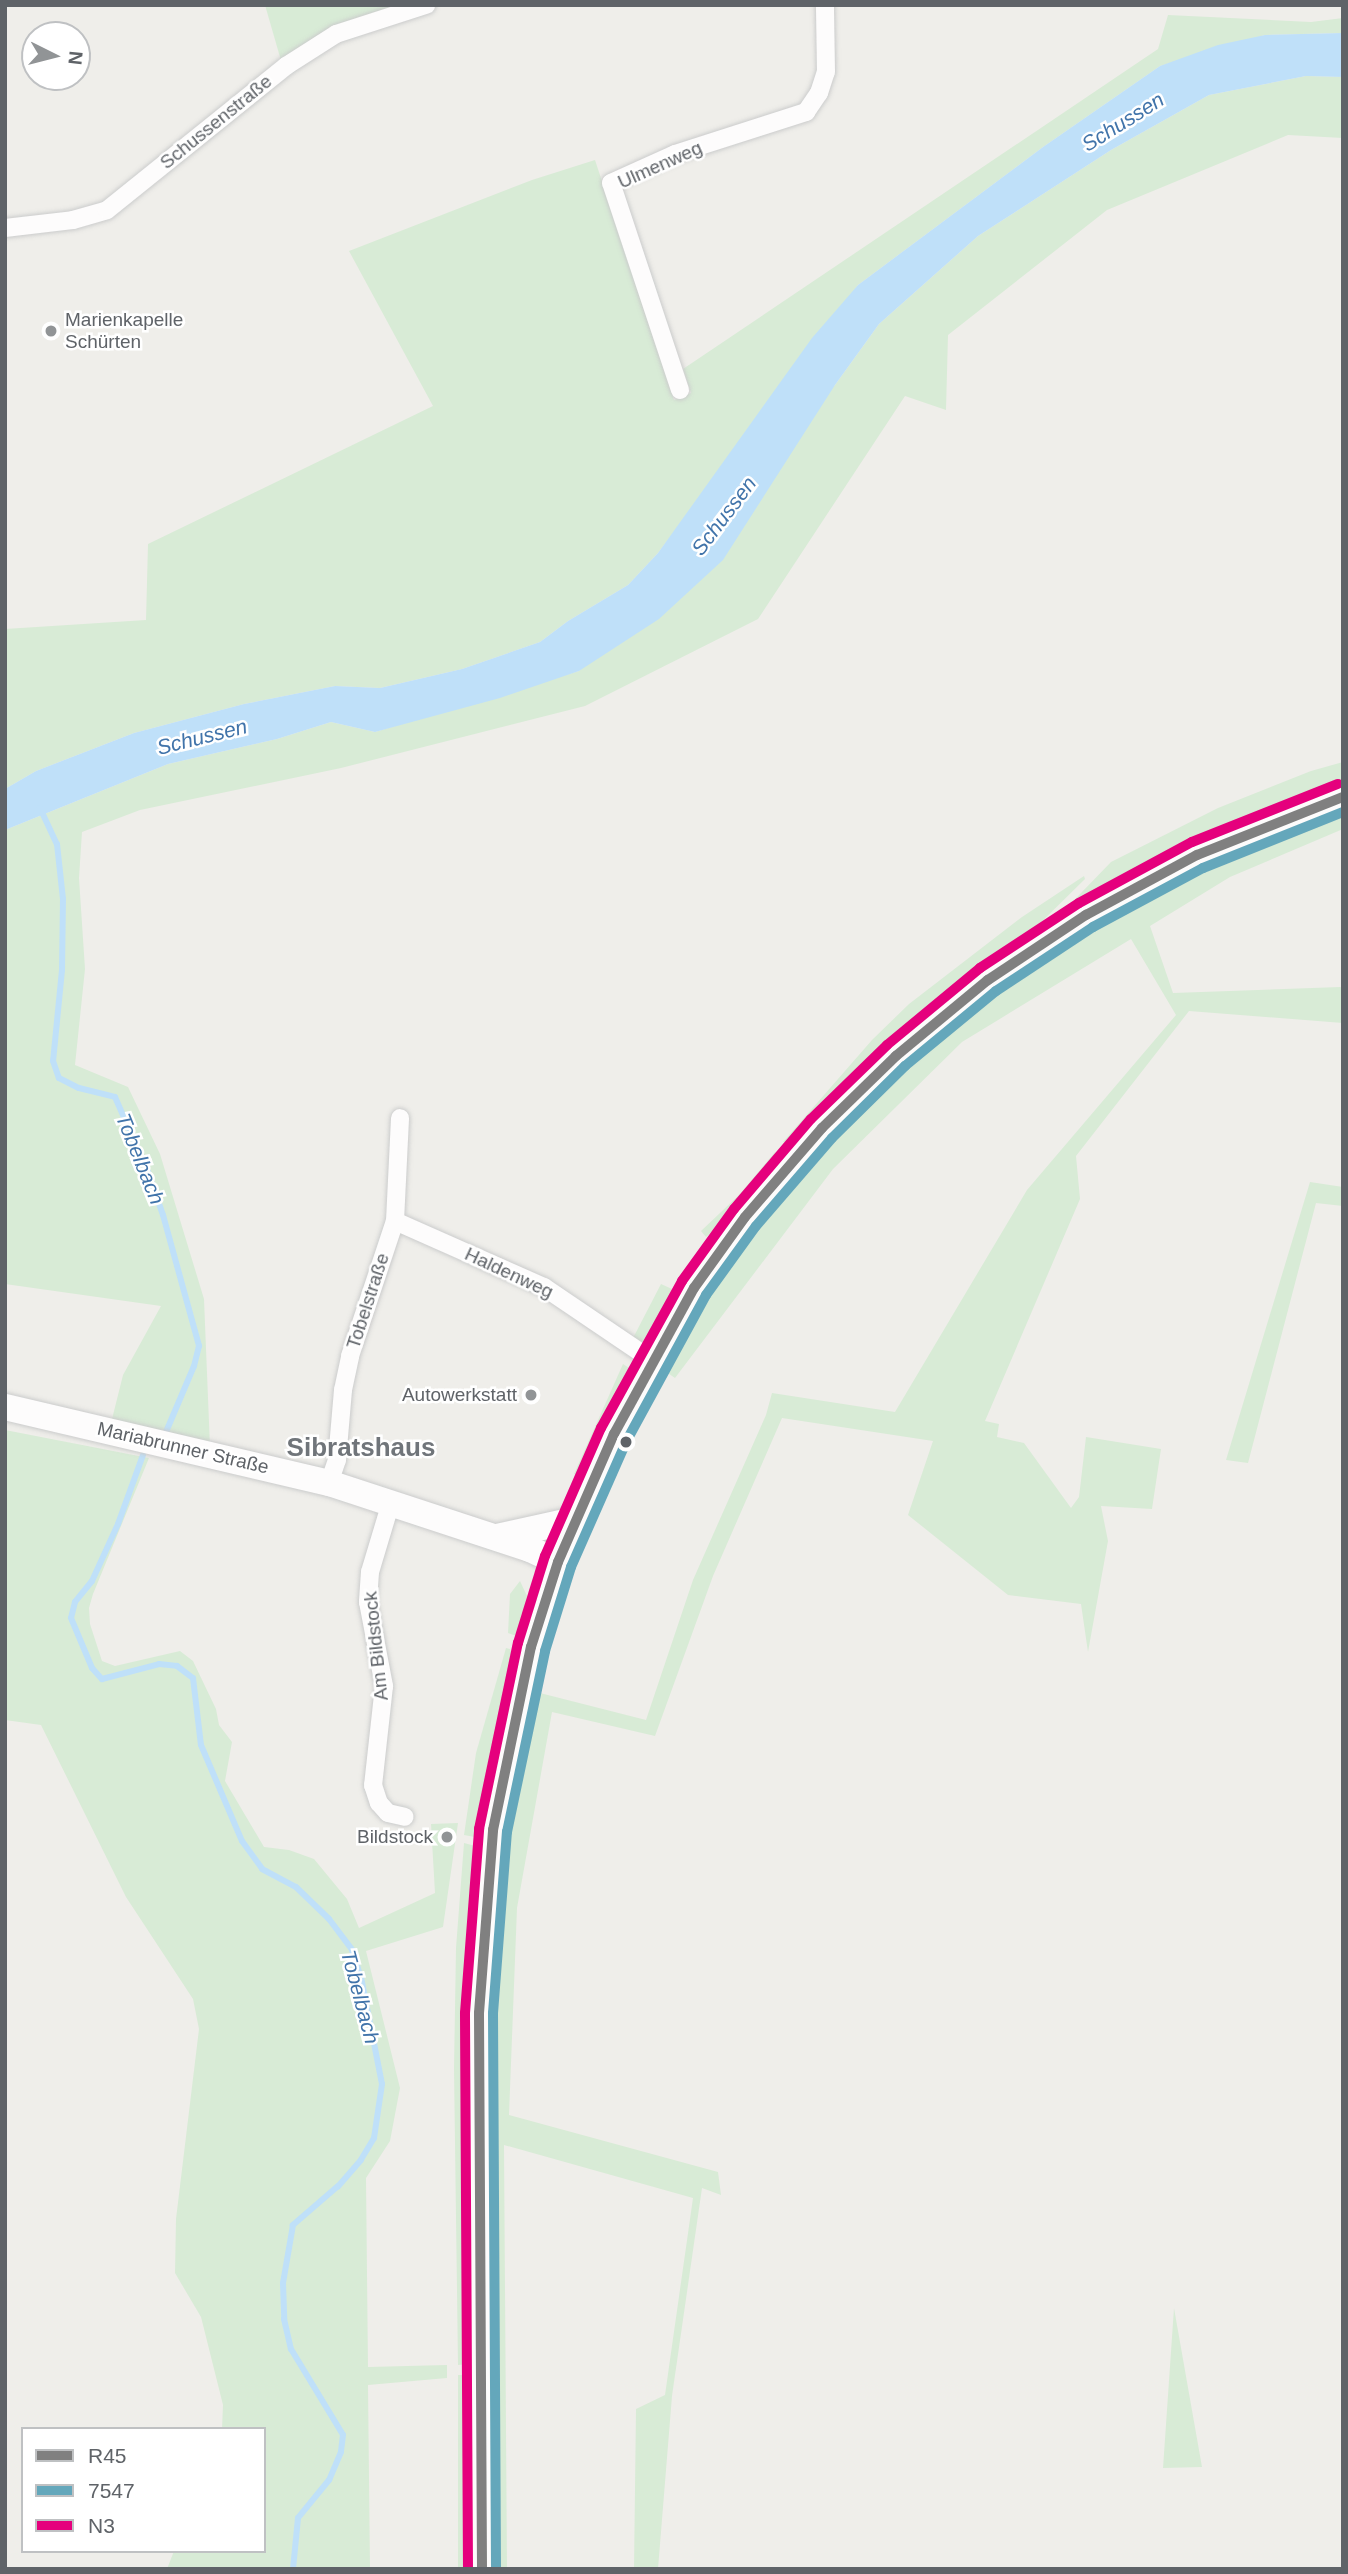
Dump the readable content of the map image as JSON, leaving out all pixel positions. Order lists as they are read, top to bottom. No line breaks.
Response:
{"streets":{"main road":["Mariabrunner Straße"],"street":["Schussenstraße","Ulmenweg","Haldenweg","Tobelstraße","Am Bildstock"]},"crossings":[["Haldenweg","Tobelstraße"],["Tobelstraße","Mariabrunner Straße"],["Mariabrunner Straße","Am Bildstock"]],"districts":["Sibratshaus"],"water":["Schussen","Tobelbach"],"places":["Marienkapelle Schürten","Autowerkstatt","Bildstock"],"lines":["transit line N3","transit line R45","transit line 7547"],"legend":["R45","7547","N3"],"north":"right"}
